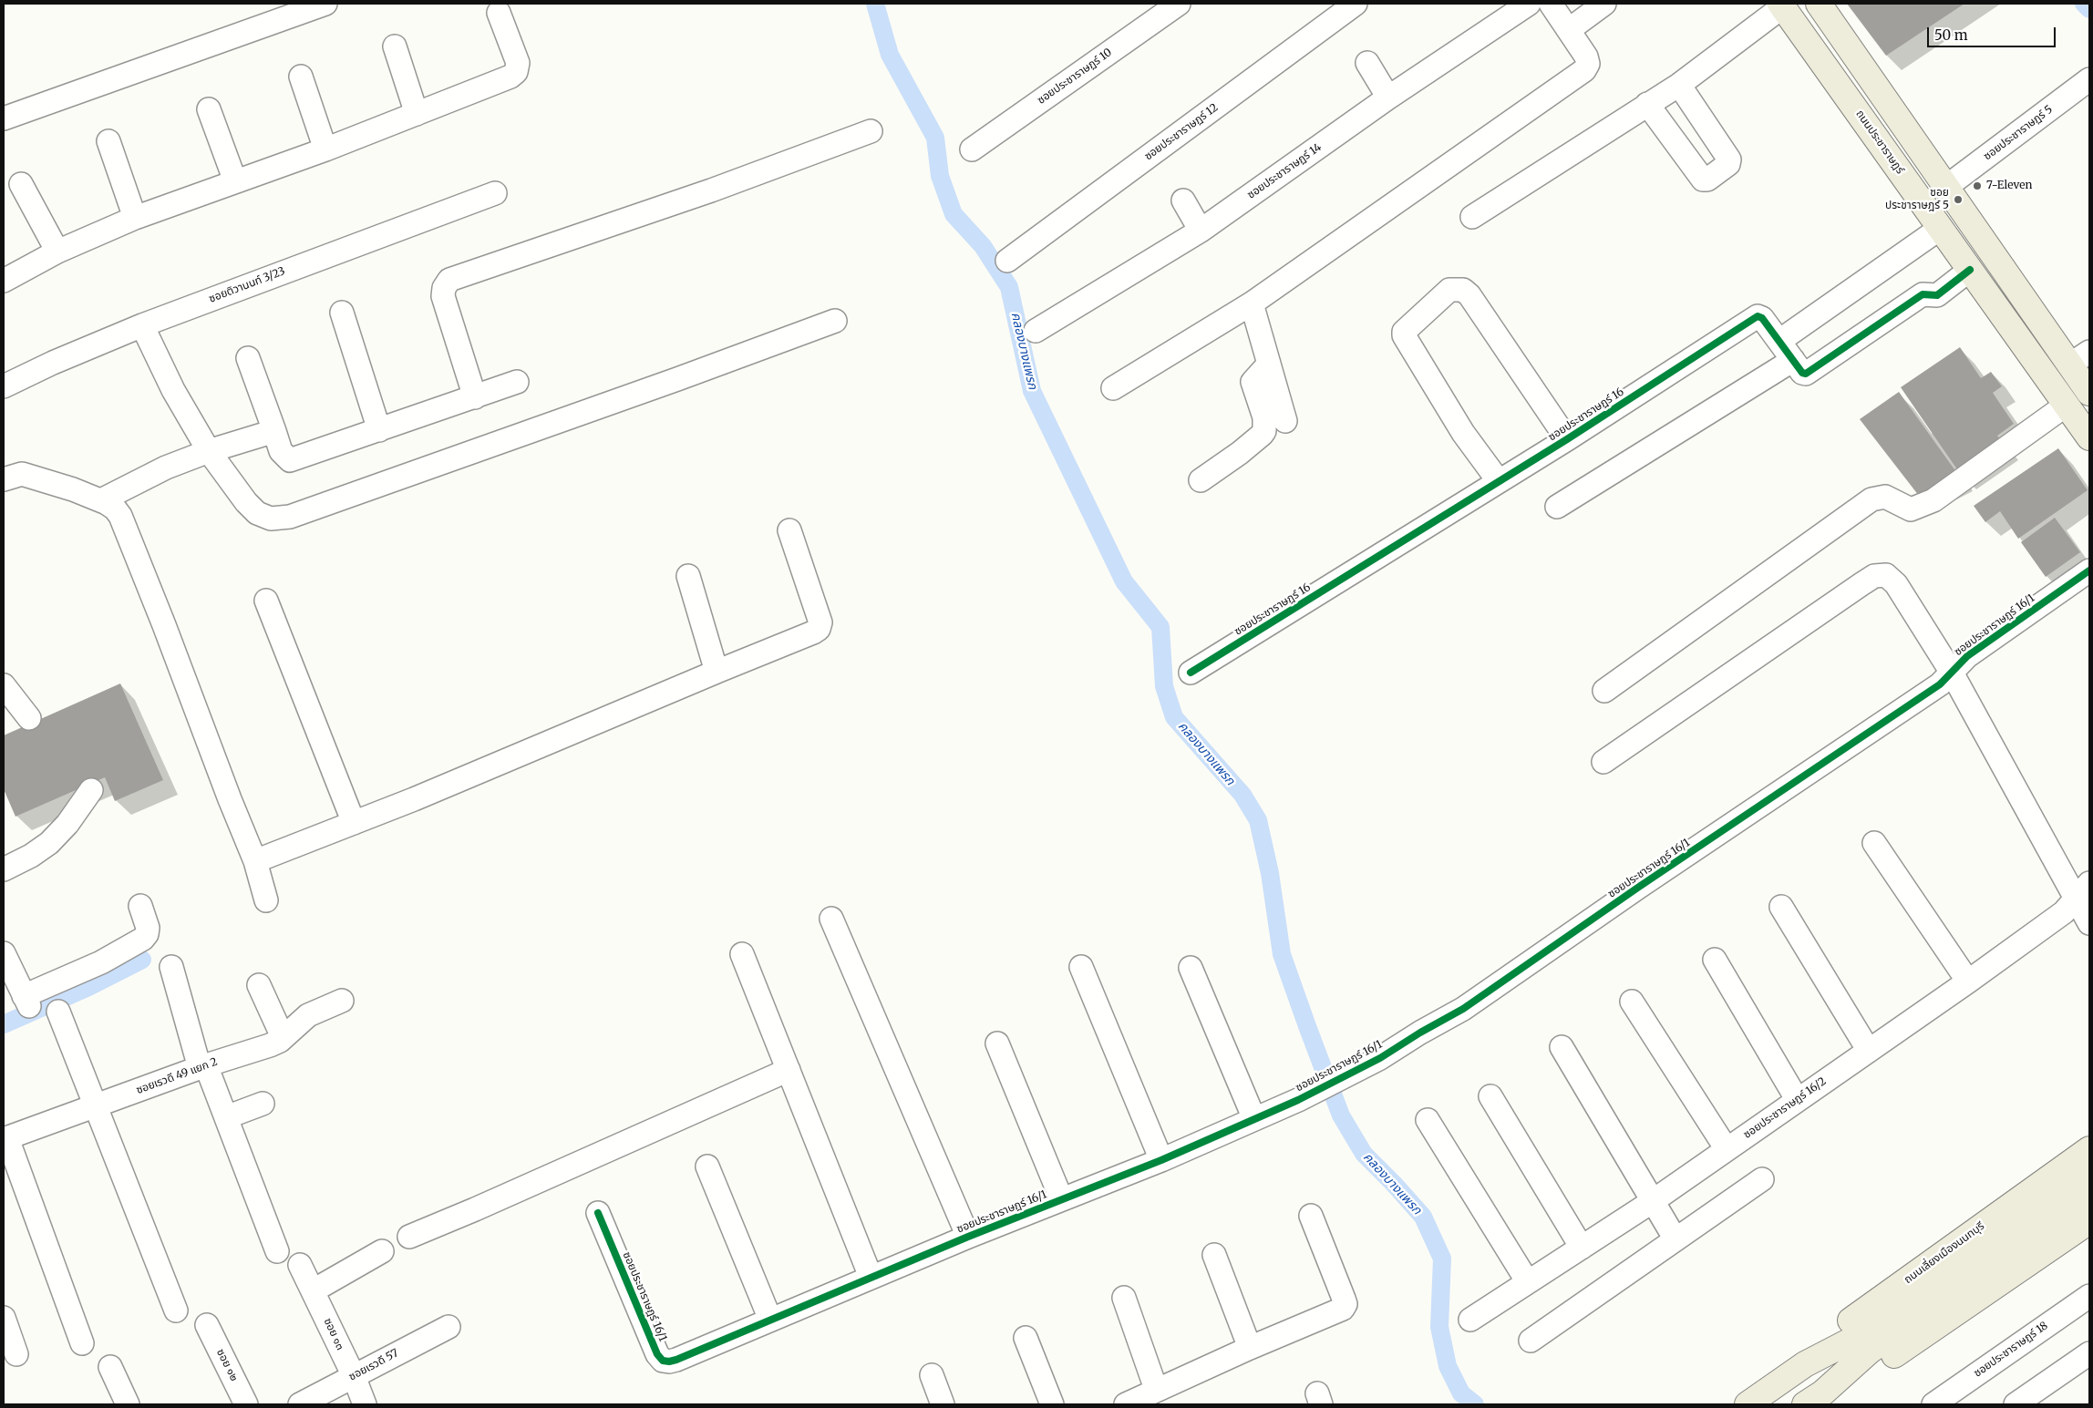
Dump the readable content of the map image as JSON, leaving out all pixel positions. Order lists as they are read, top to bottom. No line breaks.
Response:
{"streets":{"main road":["ถนนประชาราษฎร์","ถนนเลี่ยงเมืองนนทบุรี"],"street":["ซอยประชาราษฏร์ 10","ซอยประชาราษฏร์ 12","ซอยประชาราษฏร์ 5","ซอยประชาราษฏร์ 14","ซอยติวานนท์ 3/23","ซอยประชาราษฎร์ 16","ซอยประชาราษฎร์ 16/1","ซอยเรวดี 49 แยก 2","ซอยประชาราษฎร์ 16/2","ซอย ๑๓","ซอยประชาราษฎร์ 18","ซอย ๑๒","ซอยเรวดี 57"]},"crossings":[["ถนนประชาราษฎร์","ซอยประชาราษฎร์ 16"],["ซอย ๑๓","ซอยเรวดี 57"]],"water":["คลองบางแพรก"],"places":["7-Eleven","ซอย ประชาราษฎร์ 5"],"scale_bar":"50 m"}
